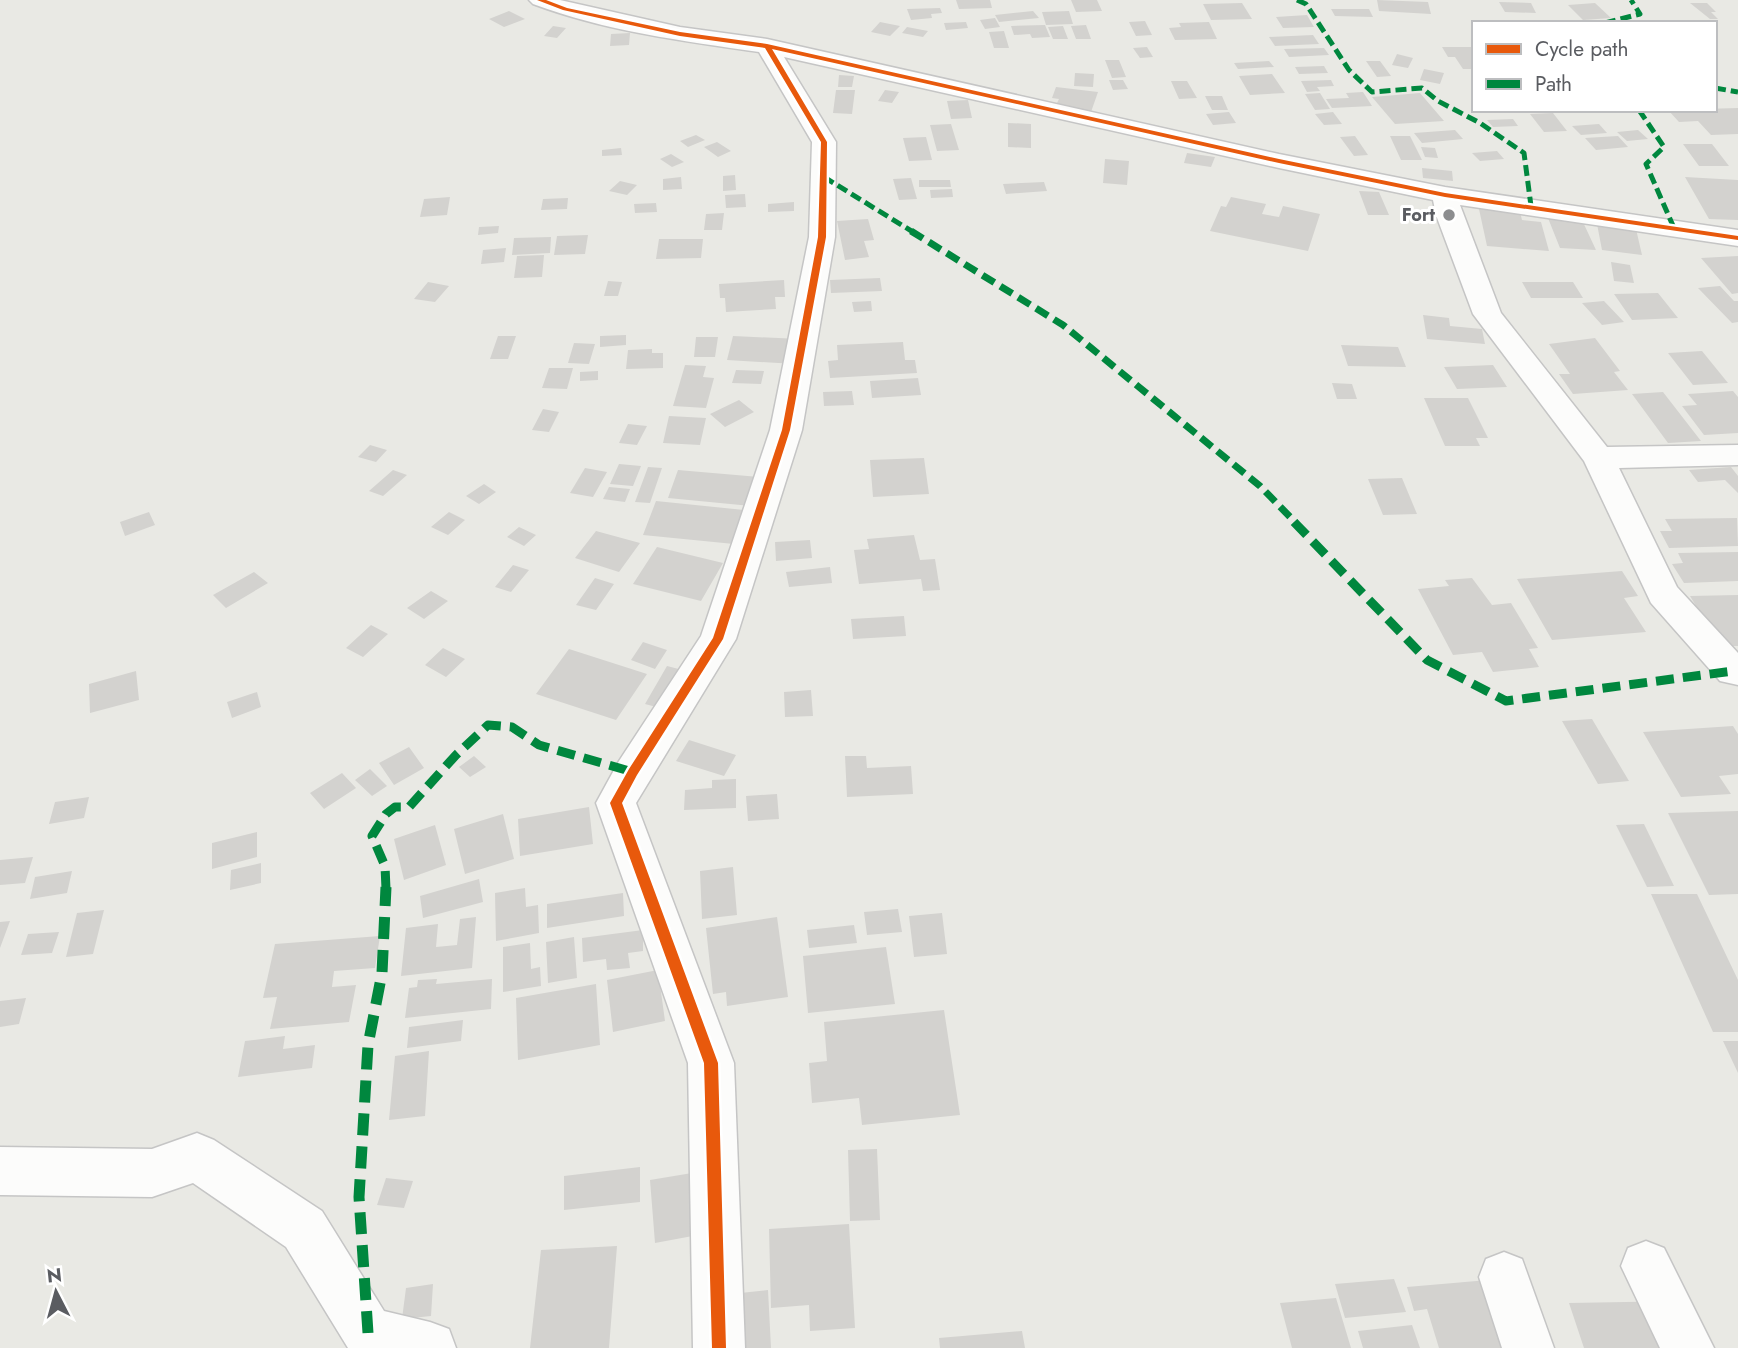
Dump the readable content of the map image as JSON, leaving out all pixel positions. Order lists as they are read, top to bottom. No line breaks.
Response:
{"places":["Fort"],"legend":["Cycle path","Path"],"north":"top"}
